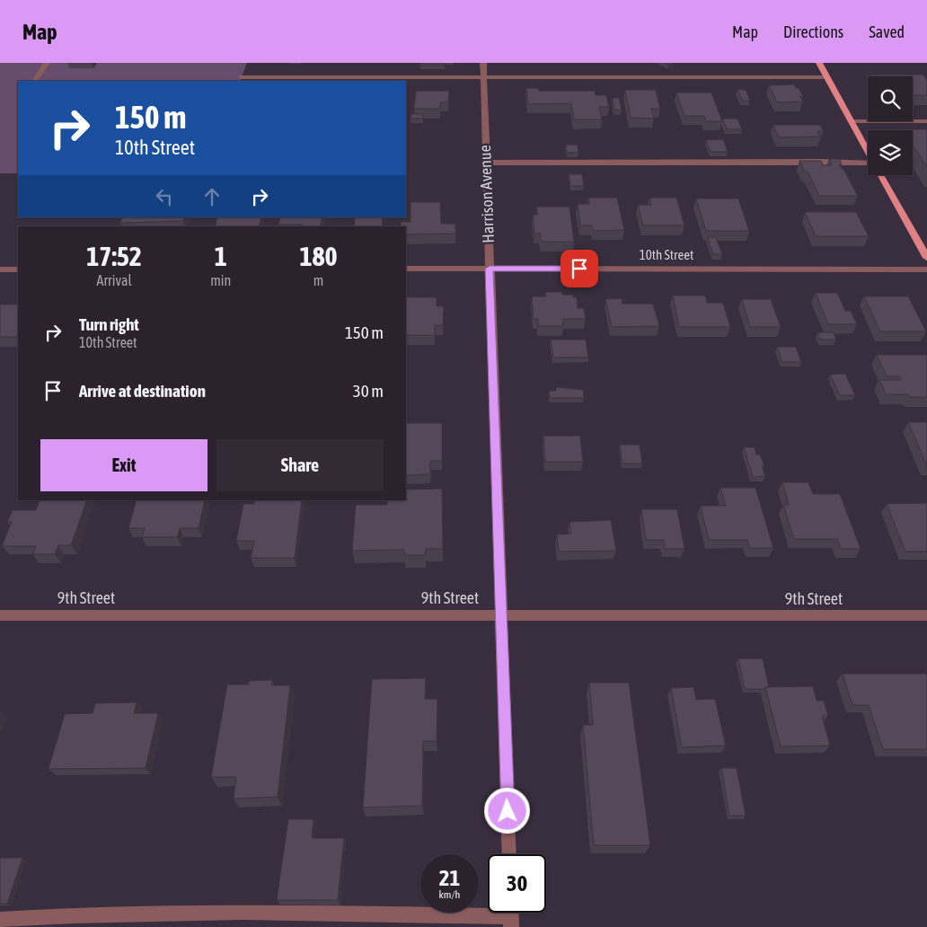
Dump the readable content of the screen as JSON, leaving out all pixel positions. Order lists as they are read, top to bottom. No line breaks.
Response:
{"streets":{"street":["Harrison Avenue","10th Street","9th Street"]},"crossings":[["Harrison Avenue","10th Street"],["Harrison Avenue","9th Street"]],"page":{"header":"Map","nav":["Map","Directions","Saved"],"turn":["150 m","10th Street"],"eta":["17:52","Arrival","1","min","180","m"],"list":[{"name":"Turn right","note":"10th Street","value":"150 m"},{"name":"Arrive at destination","value":"30 m"}],"buttons":["Exit","Share"],"speed":"21 km/h","limit":"30"}}
